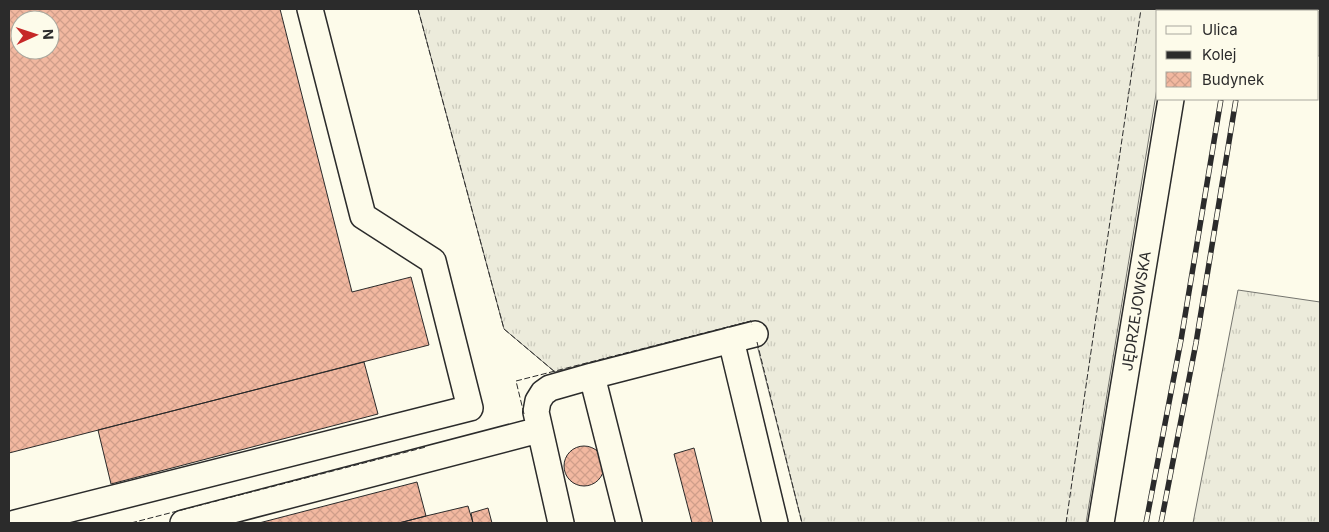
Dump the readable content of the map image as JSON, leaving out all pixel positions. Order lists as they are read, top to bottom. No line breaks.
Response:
{"streets":{"lane":["JĘDRZEJOWSKA"]},"legend":["Ulica","Kolej","Budynek"],"north":"right"}
